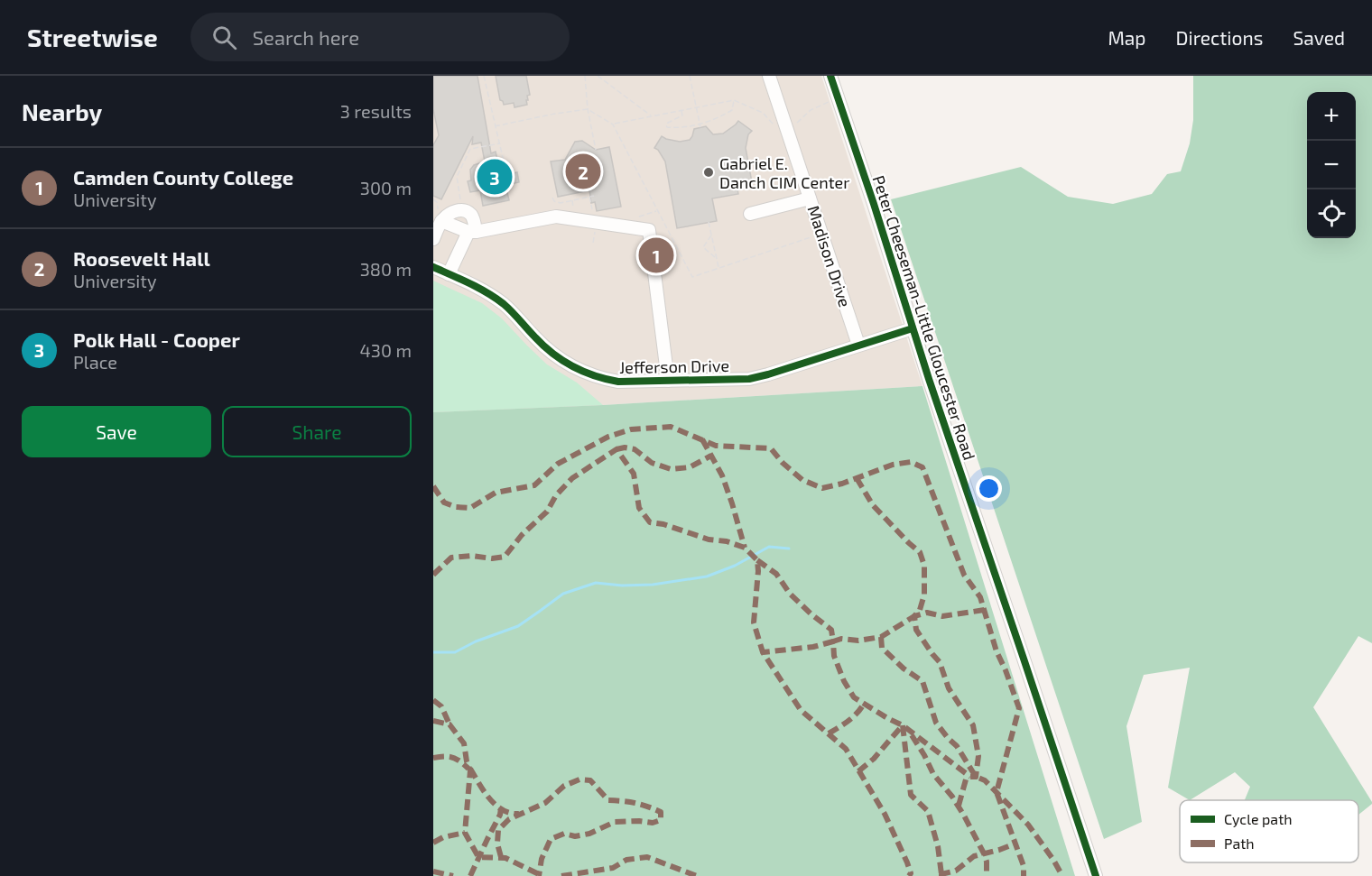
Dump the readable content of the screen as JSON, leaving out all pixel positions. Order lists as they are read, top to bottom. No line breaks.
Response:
{"streets":{"street":["Madison Drive","Peter Cheeseman-Little Gloucester Road","Jefferson Drive"]},"crossings":[["Madison Drive","Jefferson Drive"],["Peter Cheeseman-Little Gloucester Road","Jefferson Drive"]],"places":["Gabriel E. Danch CIM Center"],"legend":["Cycle path","Path"],"page":{"header":"Streetwise","search":"Search here","nav":["Map","Directions","Saved"],"heading":["Nearby","3 results"],"map_buttons":["+","−"],"list":[{"mark":"1","name":"Camden County College","note":"University","value":"300 m"},{"mark":"2","name":"Roosevelt Hall","note":"University","value":"380 m"},{"mark":"3","name":"Polk Hall - Cooper","note":"Place","value":"430 m"}],"pins":["2","3","1"],"buttons":["Save","Share"]}}
